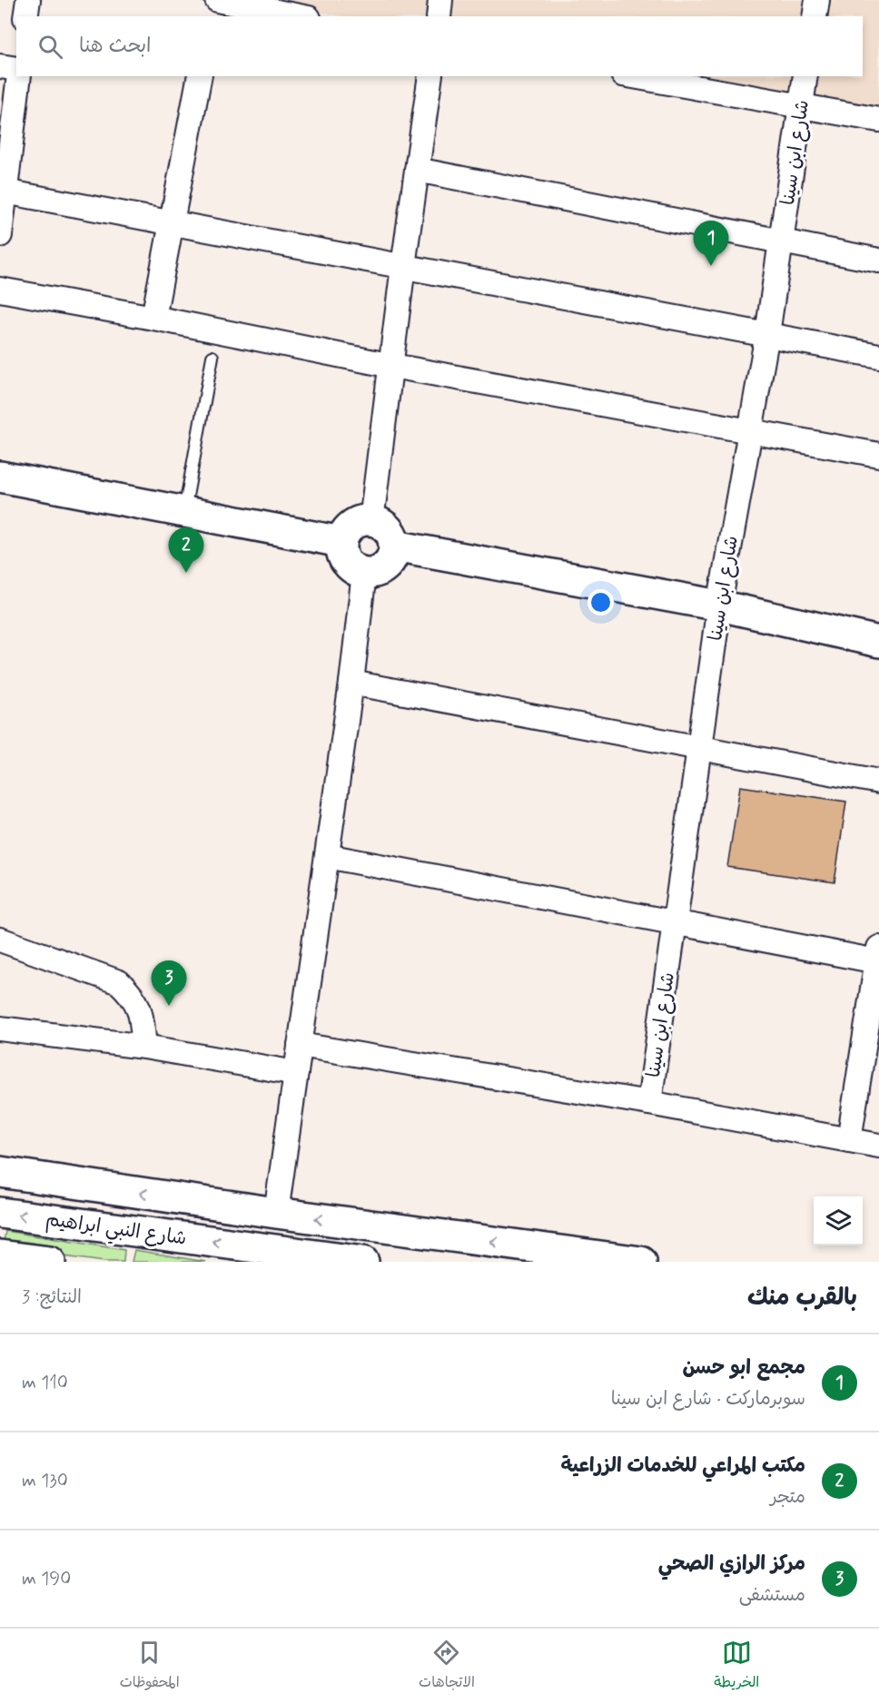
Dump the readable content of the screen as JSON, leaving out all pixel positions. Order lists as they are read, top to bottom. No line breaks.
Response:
{"streets":{"street":["شارع ابن سينا","شارع النبي ابراهيم"]},"page":{"search":"ابحث هنا","pins":["1","2","3"],"heading":["بالقرب منك","النتائج: 3"],"list":[{"mark":"1","name":"مجمع ابو حسن","note":"سوبرماركت · شارع ابن سينا","value":"110 m"},{"mark":"2","name":"مكتب المراعي للخدمات الزراعية","note":"متجر","value":"130 m"},{"mark":"3","name":"مركز الرازي الصحي","note":"مستشفى","value":"190 m"}],"nav":["الخريطة","الاتجاهات","المحفوظات"]}}
